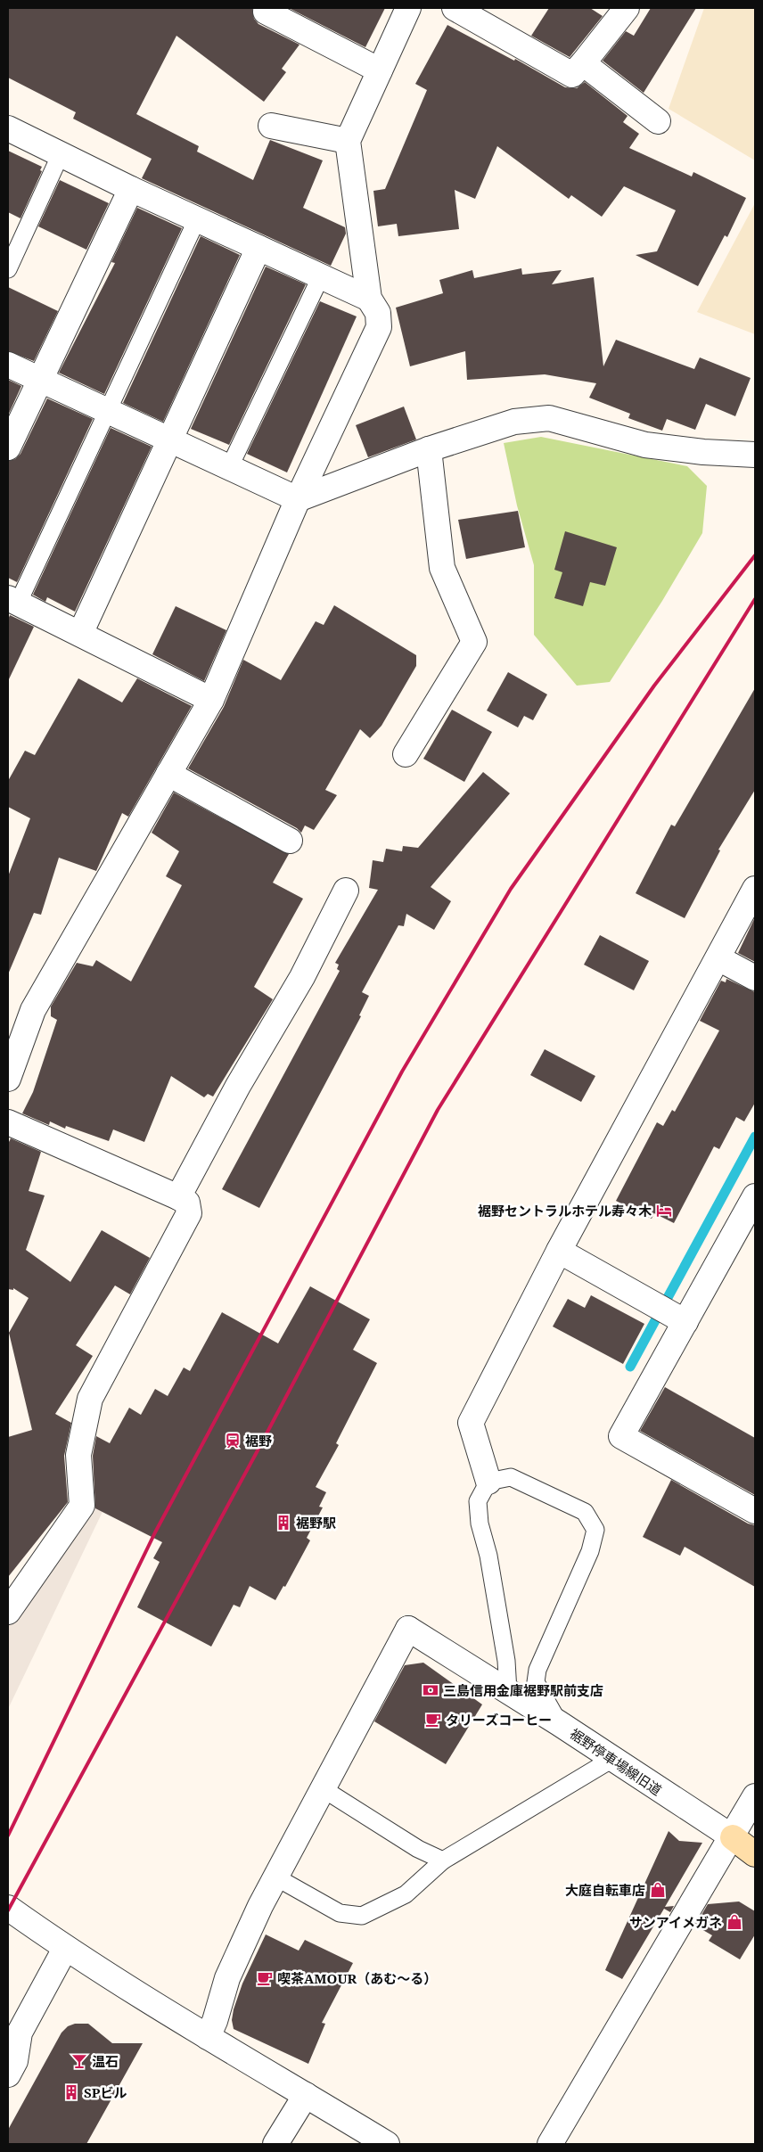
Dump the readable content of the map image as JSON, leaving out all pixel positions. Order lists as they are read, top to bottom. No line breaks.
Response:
{"streets":{"street":["裾野停車場線旧道"]},"places":{"hotel":["裾野セントラルホテル寿々木"],"station":["裾野"],"building":["裾野駅","SPビル"],"bank":["三島信用金庫裾野駅前支店"],"cafe":["タリーズコーヒー","喫茶AMOUR（あむ〜る）"],"shop":["大庭自転車店","サンアイメガネ"],"bar":["温石"]}}
